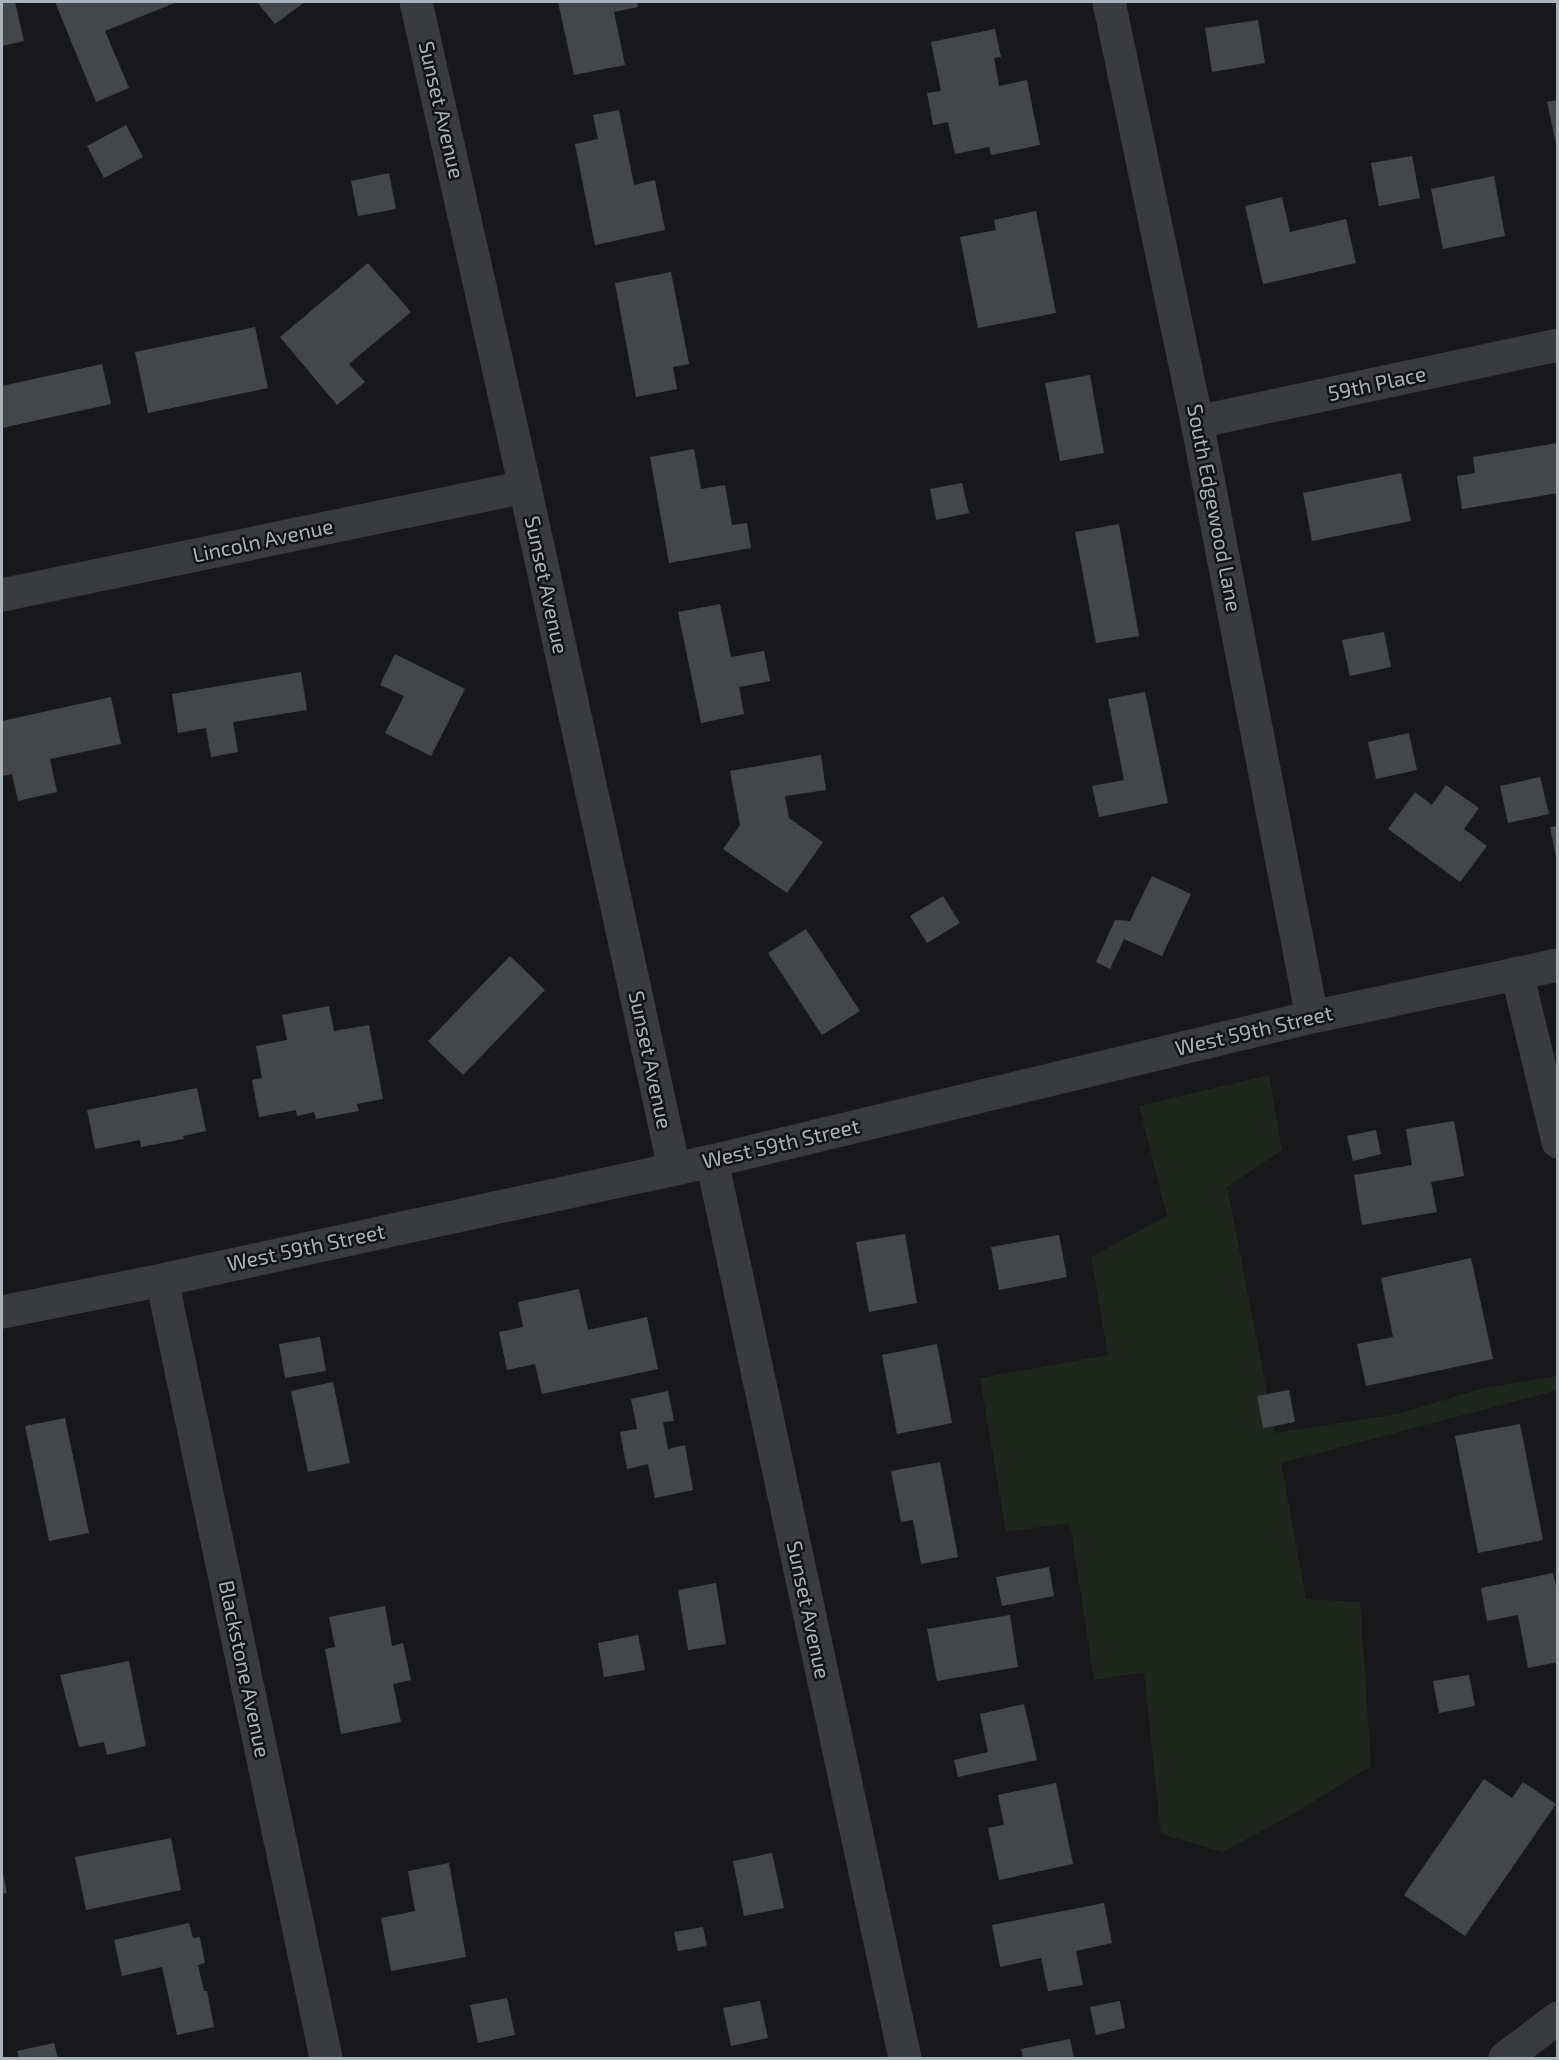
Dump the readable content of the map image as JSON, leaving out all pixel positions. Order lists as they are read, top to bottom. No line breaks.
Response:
{"streets":{"street":["Sunset Avenue","59th Place","South Edgewood Lane","Lincoln Avenue","West 59th Street","Blackstone Avenue"]},"crossings":[["Sunset Avenue","Lincoln Avenue"],["Sunset Avenue","West 59th Street"],["59th Place","South Edgewood Lane"],["South Edgewood Lane","West 59th Street"],["West 59th Street","Blackstone Avenue"]]}
